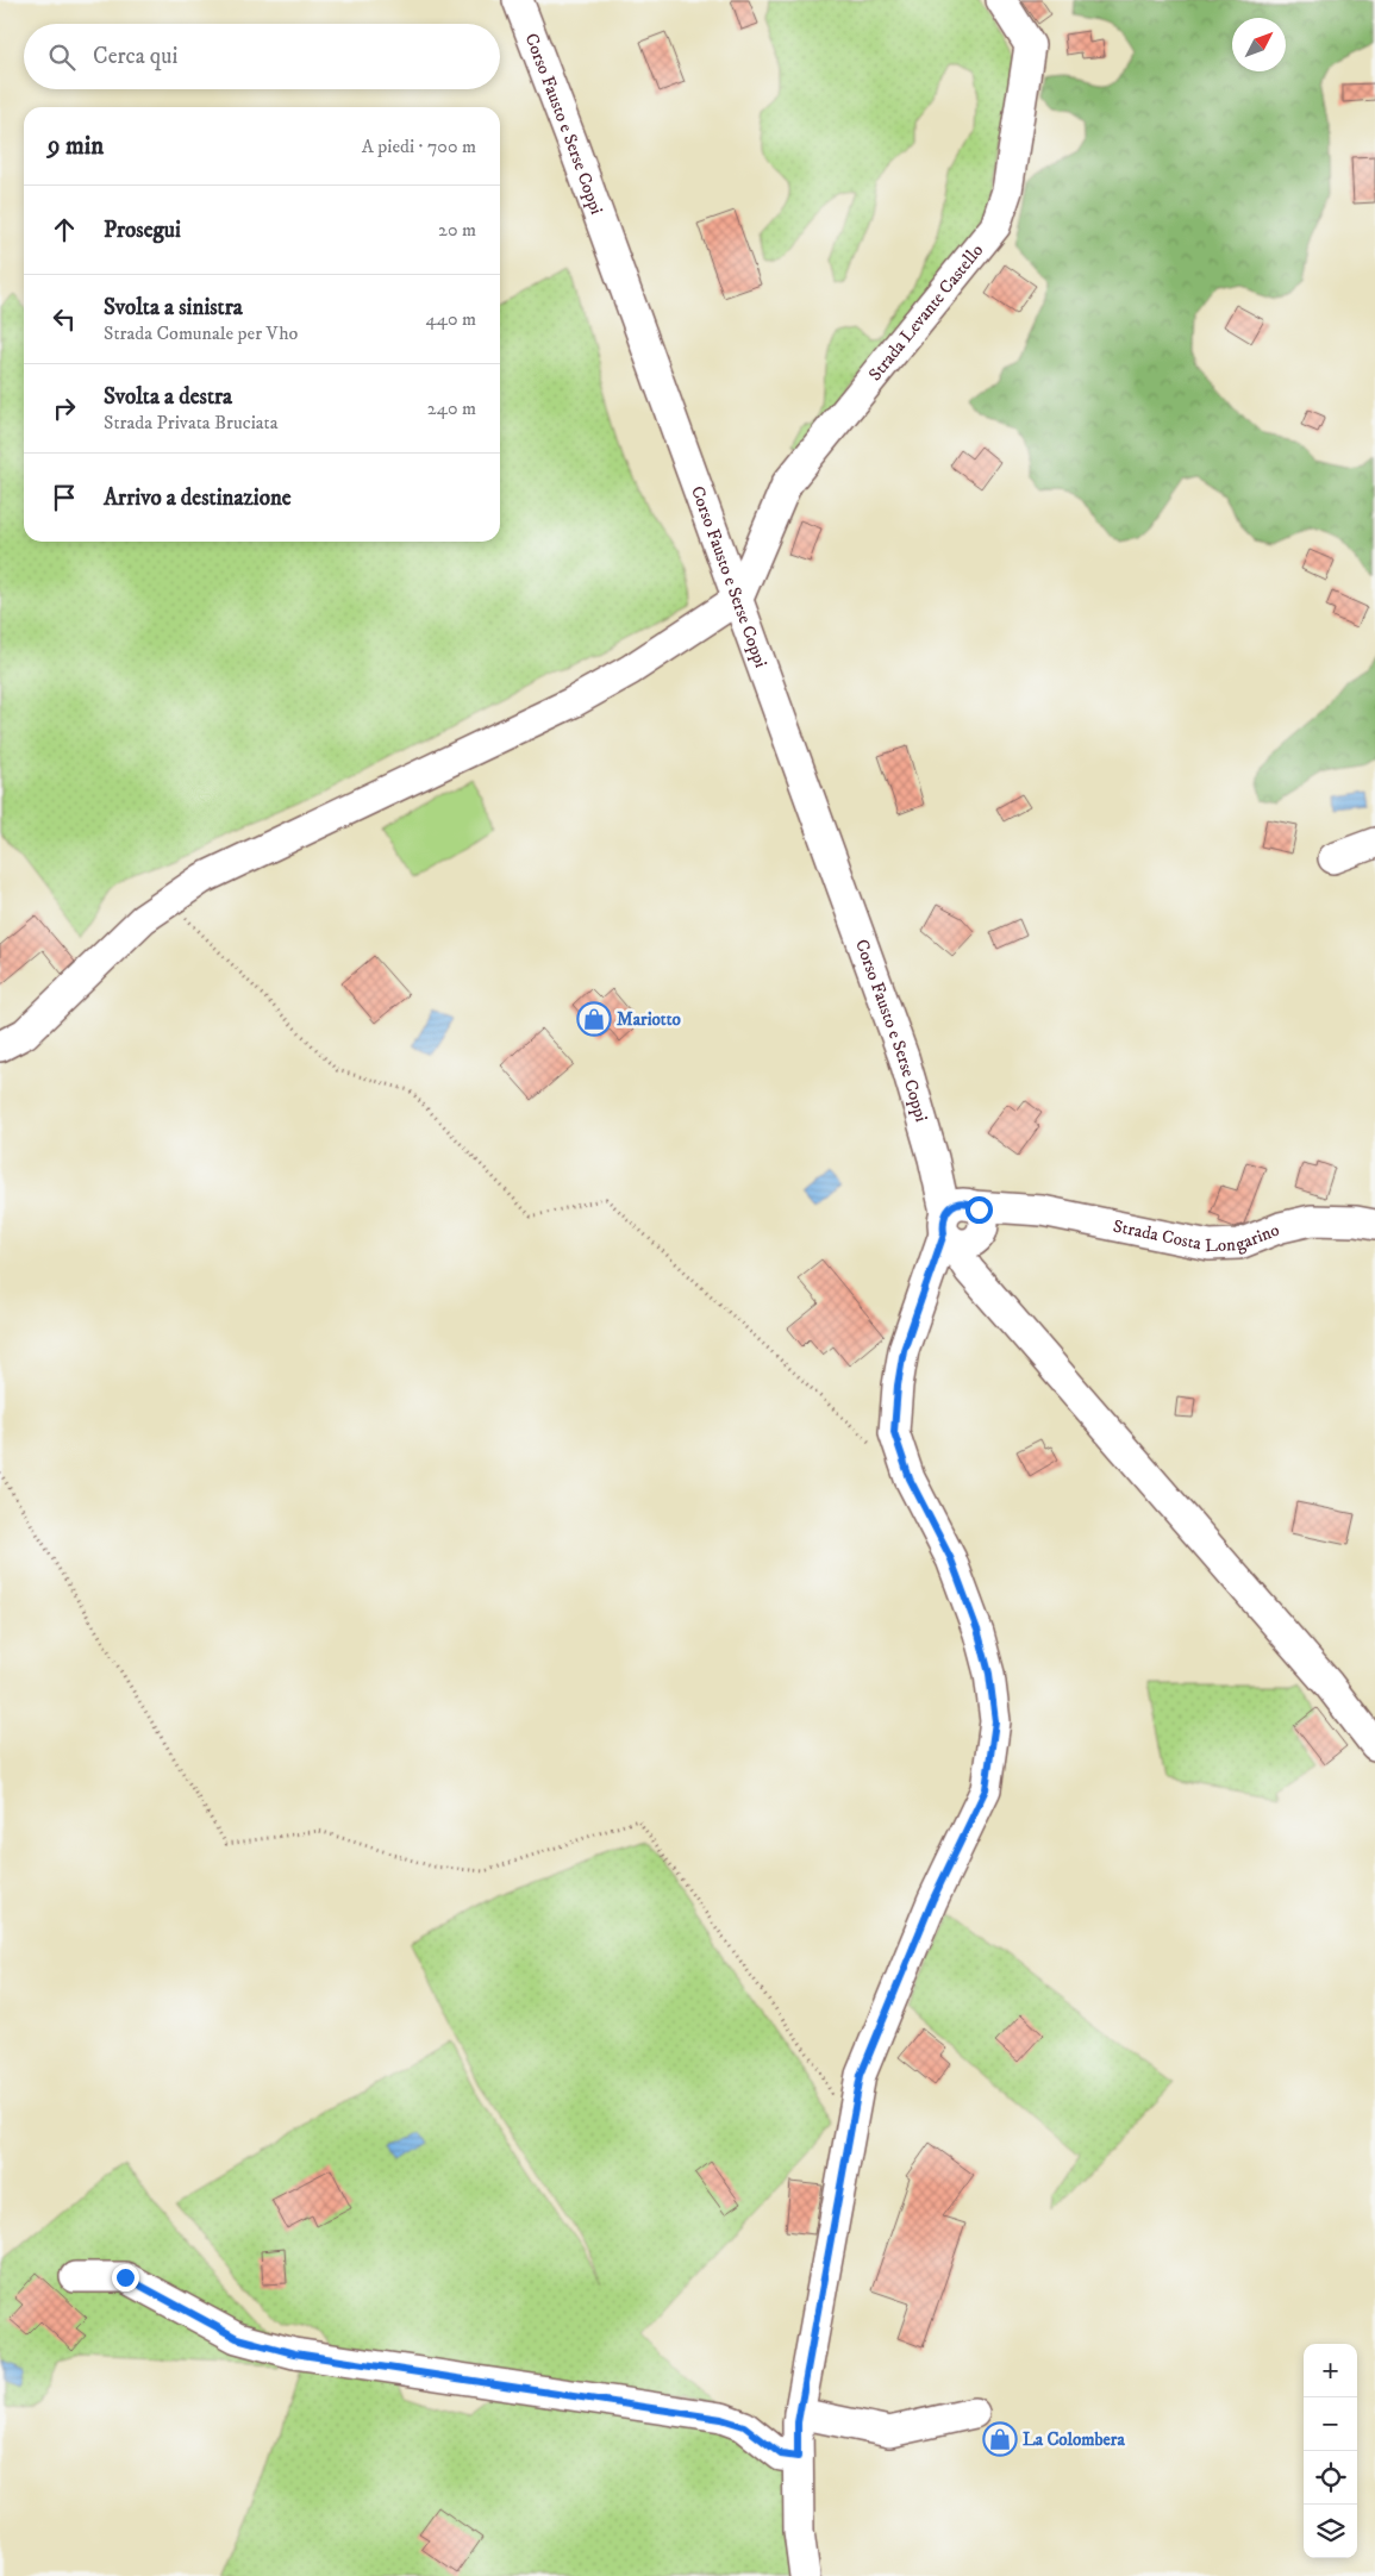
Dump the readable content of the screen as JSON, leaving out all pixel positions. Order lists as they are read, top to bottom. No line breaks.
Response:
{"streets":{"street":["Corso Fausto e Serse Coppi","Strada Levante Castello","Strada Costa Longarino"]},"crossings":[["Corso Fausto e Serse Coppi","Strada Levante Castello"],["Corso Fausto e Serse Coppi","Strada Costa Longarino"]],"places":{"shop":["Mariotto","La Colombera"]},"north":"top right","page":{"search":"Cerca qui","heading":["9 min","A piedi · 700 m"],"list":[["Prosegui","20 m"],["Svolta a sinistra","Strada Comunale per Vho","440 m"],["Svolta a destra","Strada Privata Bruciata","240 m"],"Arrivo a destinazione"],"map_buttons":["+","−"]}}
